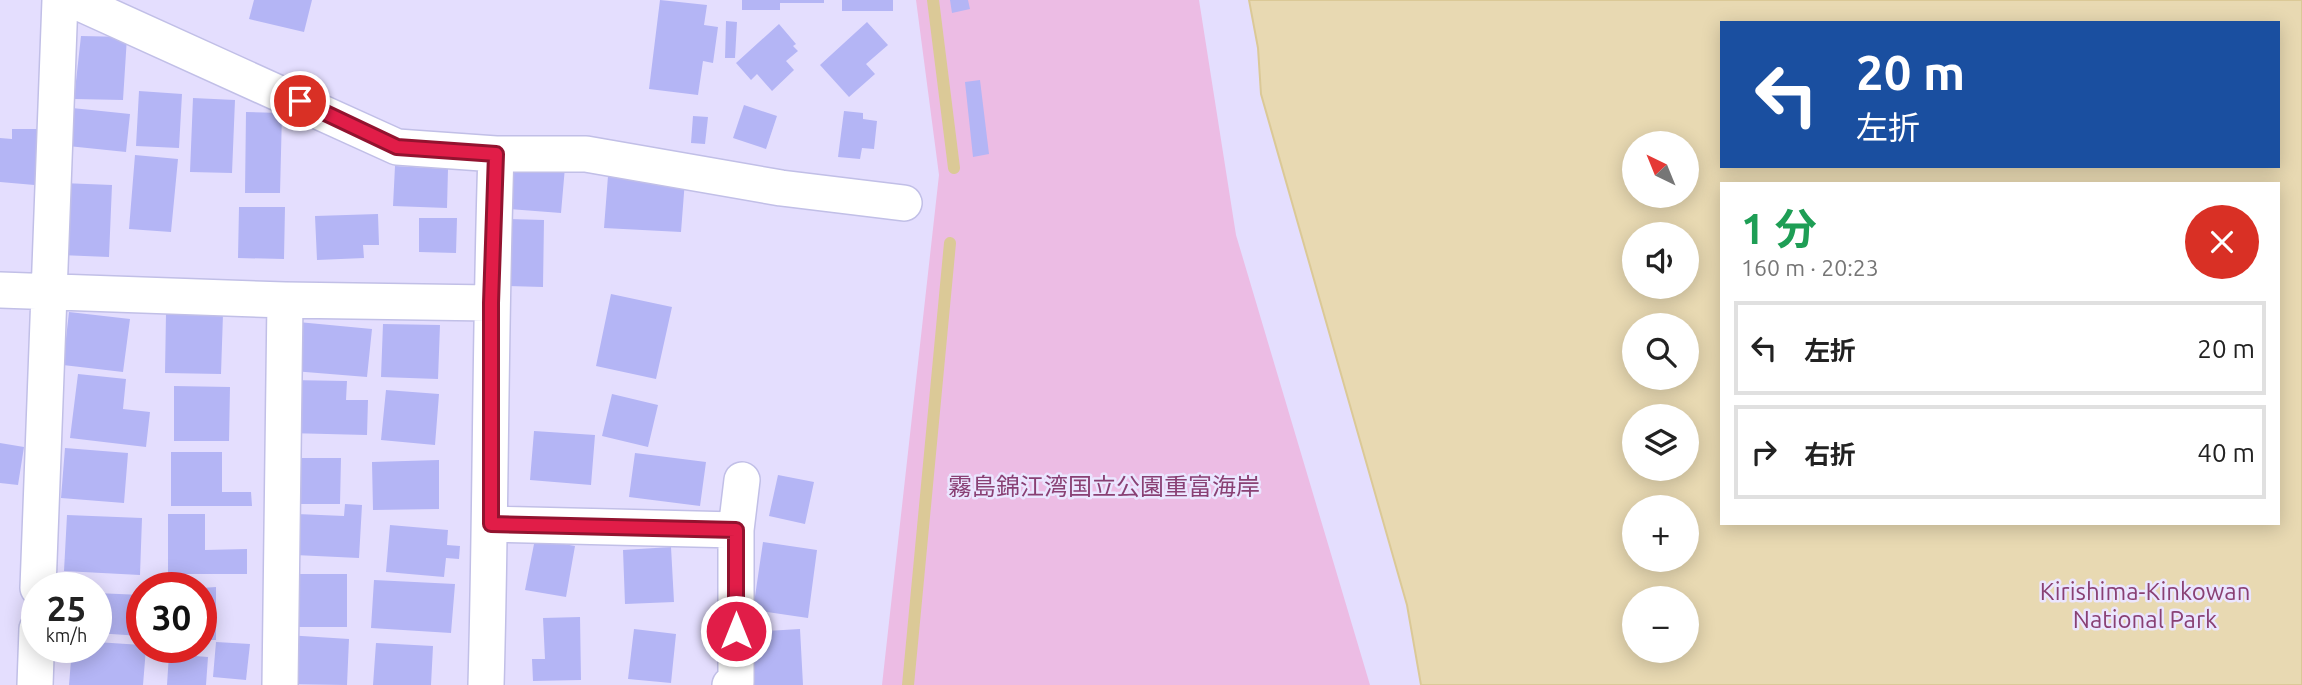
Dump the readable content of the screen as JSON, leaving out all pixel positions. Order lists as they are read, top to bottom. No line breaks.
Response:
{"parks":["霧島錦江湾国立公園重富海岸","Kirishima-Kinkowan National Park"],"north":"top left","page":{"turn":["20 m","左折"],"map_buttons":["+","−"],"heading":["1 分","160 m · 20:23"],"list":[{"name":"左折","value":"20 m"},{"name":"右折","value":"40 m"}],"speed":"25 km/h","limit":"30"}}
